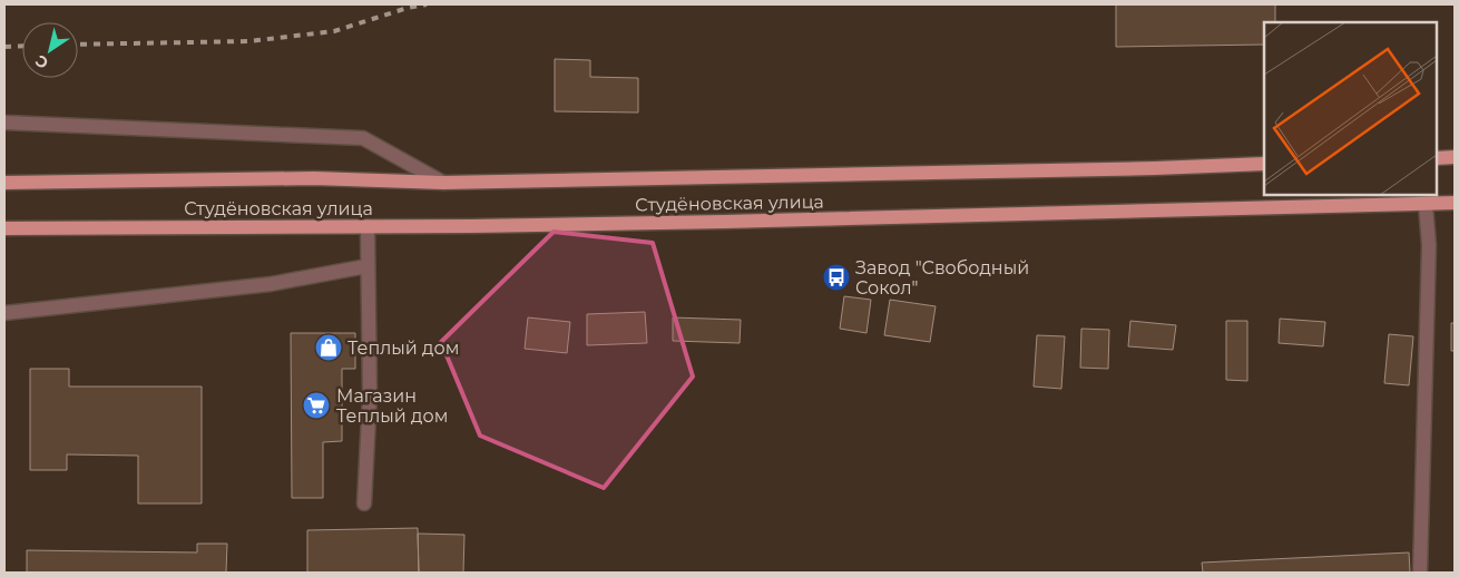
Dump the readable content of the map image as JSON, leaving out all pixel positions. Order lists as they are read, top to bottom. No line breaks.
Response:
{"streets":{"main road":["Студёновская улица"]},"places":{"bus stop":["Завод \"Свободный Сокол\""],"shop":["Теплый дом"],"supermarket":["Магазин Теплый дом"]},"north":"bottom left"}
